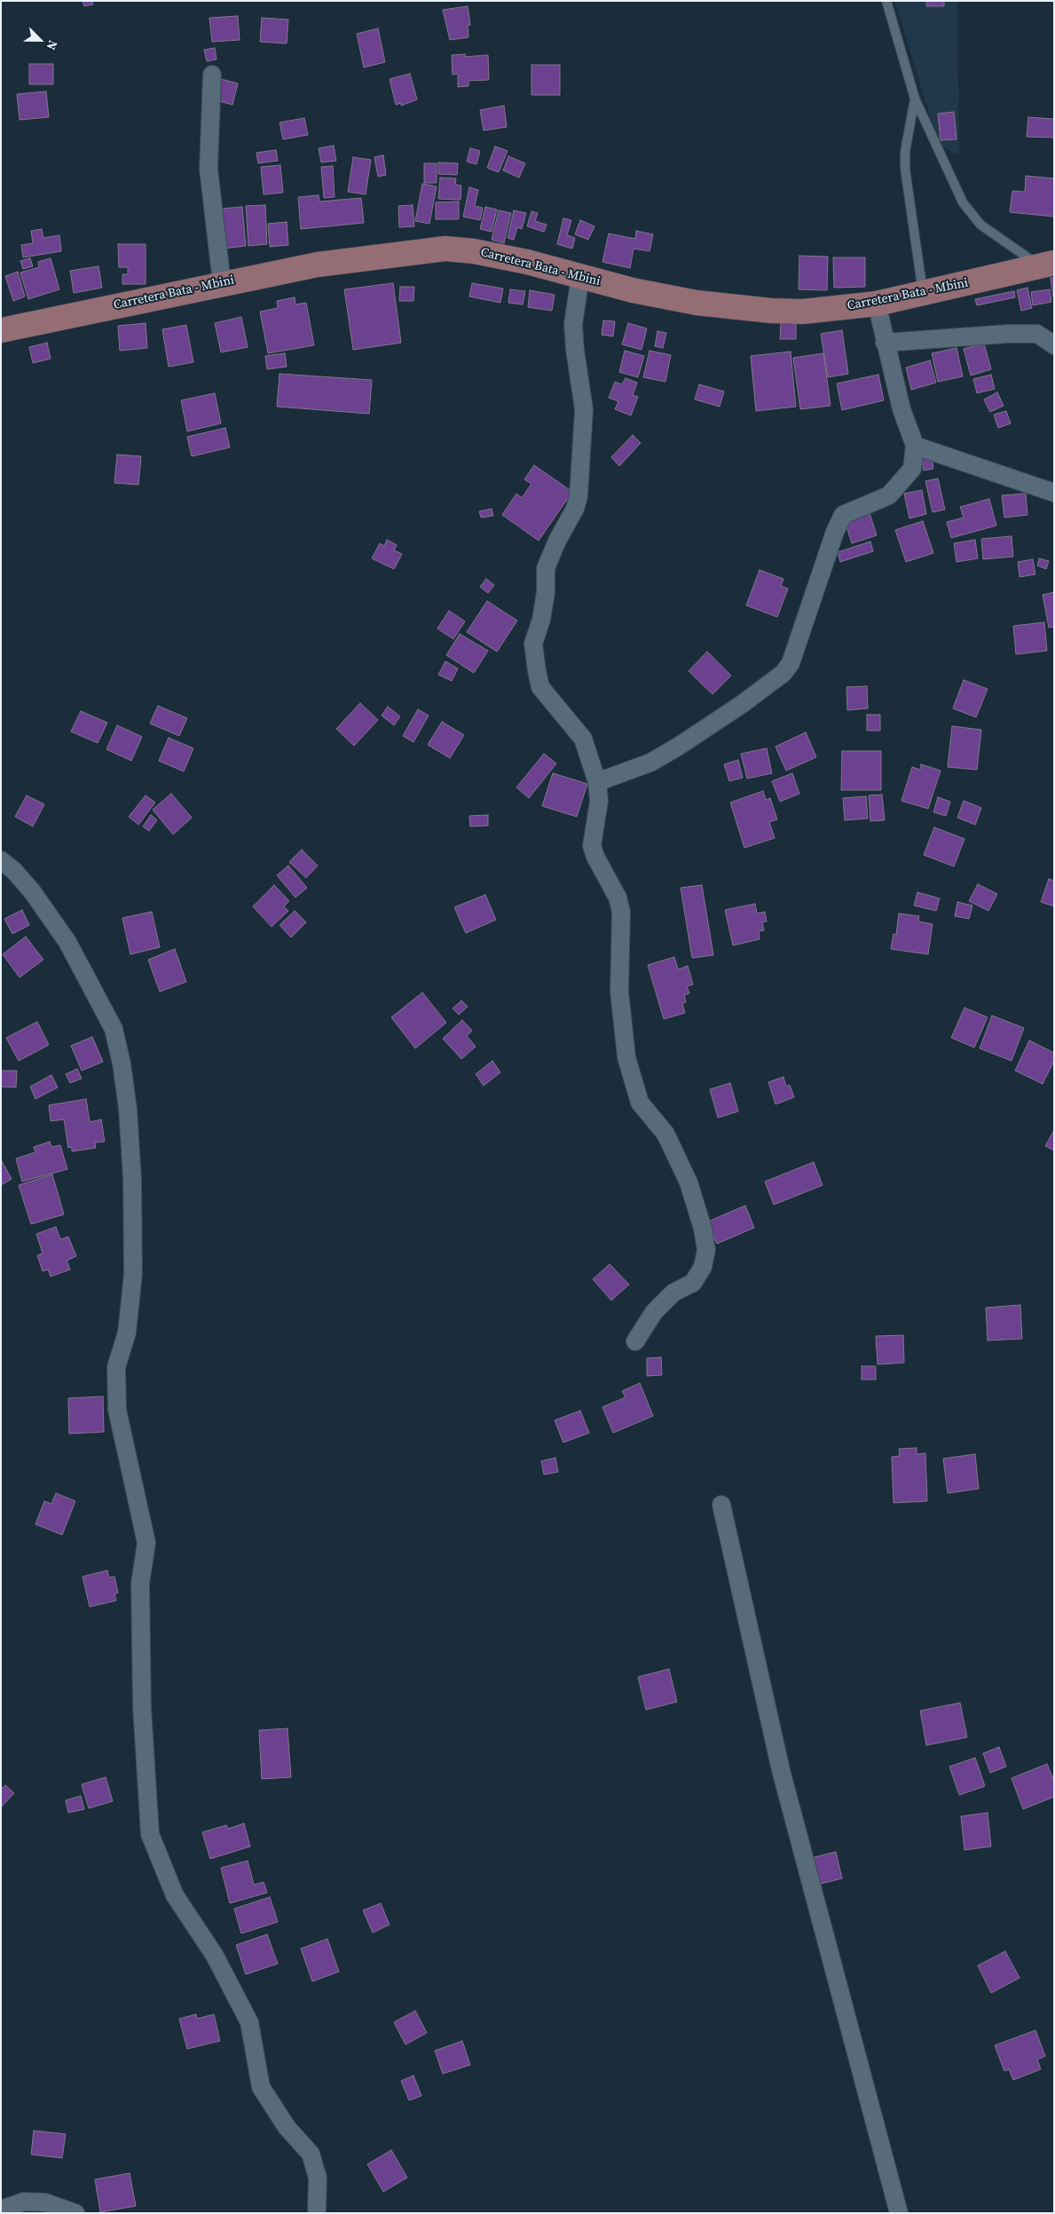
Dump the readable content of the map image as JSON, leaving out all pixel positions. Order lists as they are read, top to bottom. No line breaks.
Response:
{"streets":{"main road":["Carretera Bata - Mbini"]},"north":"bottom right"}
